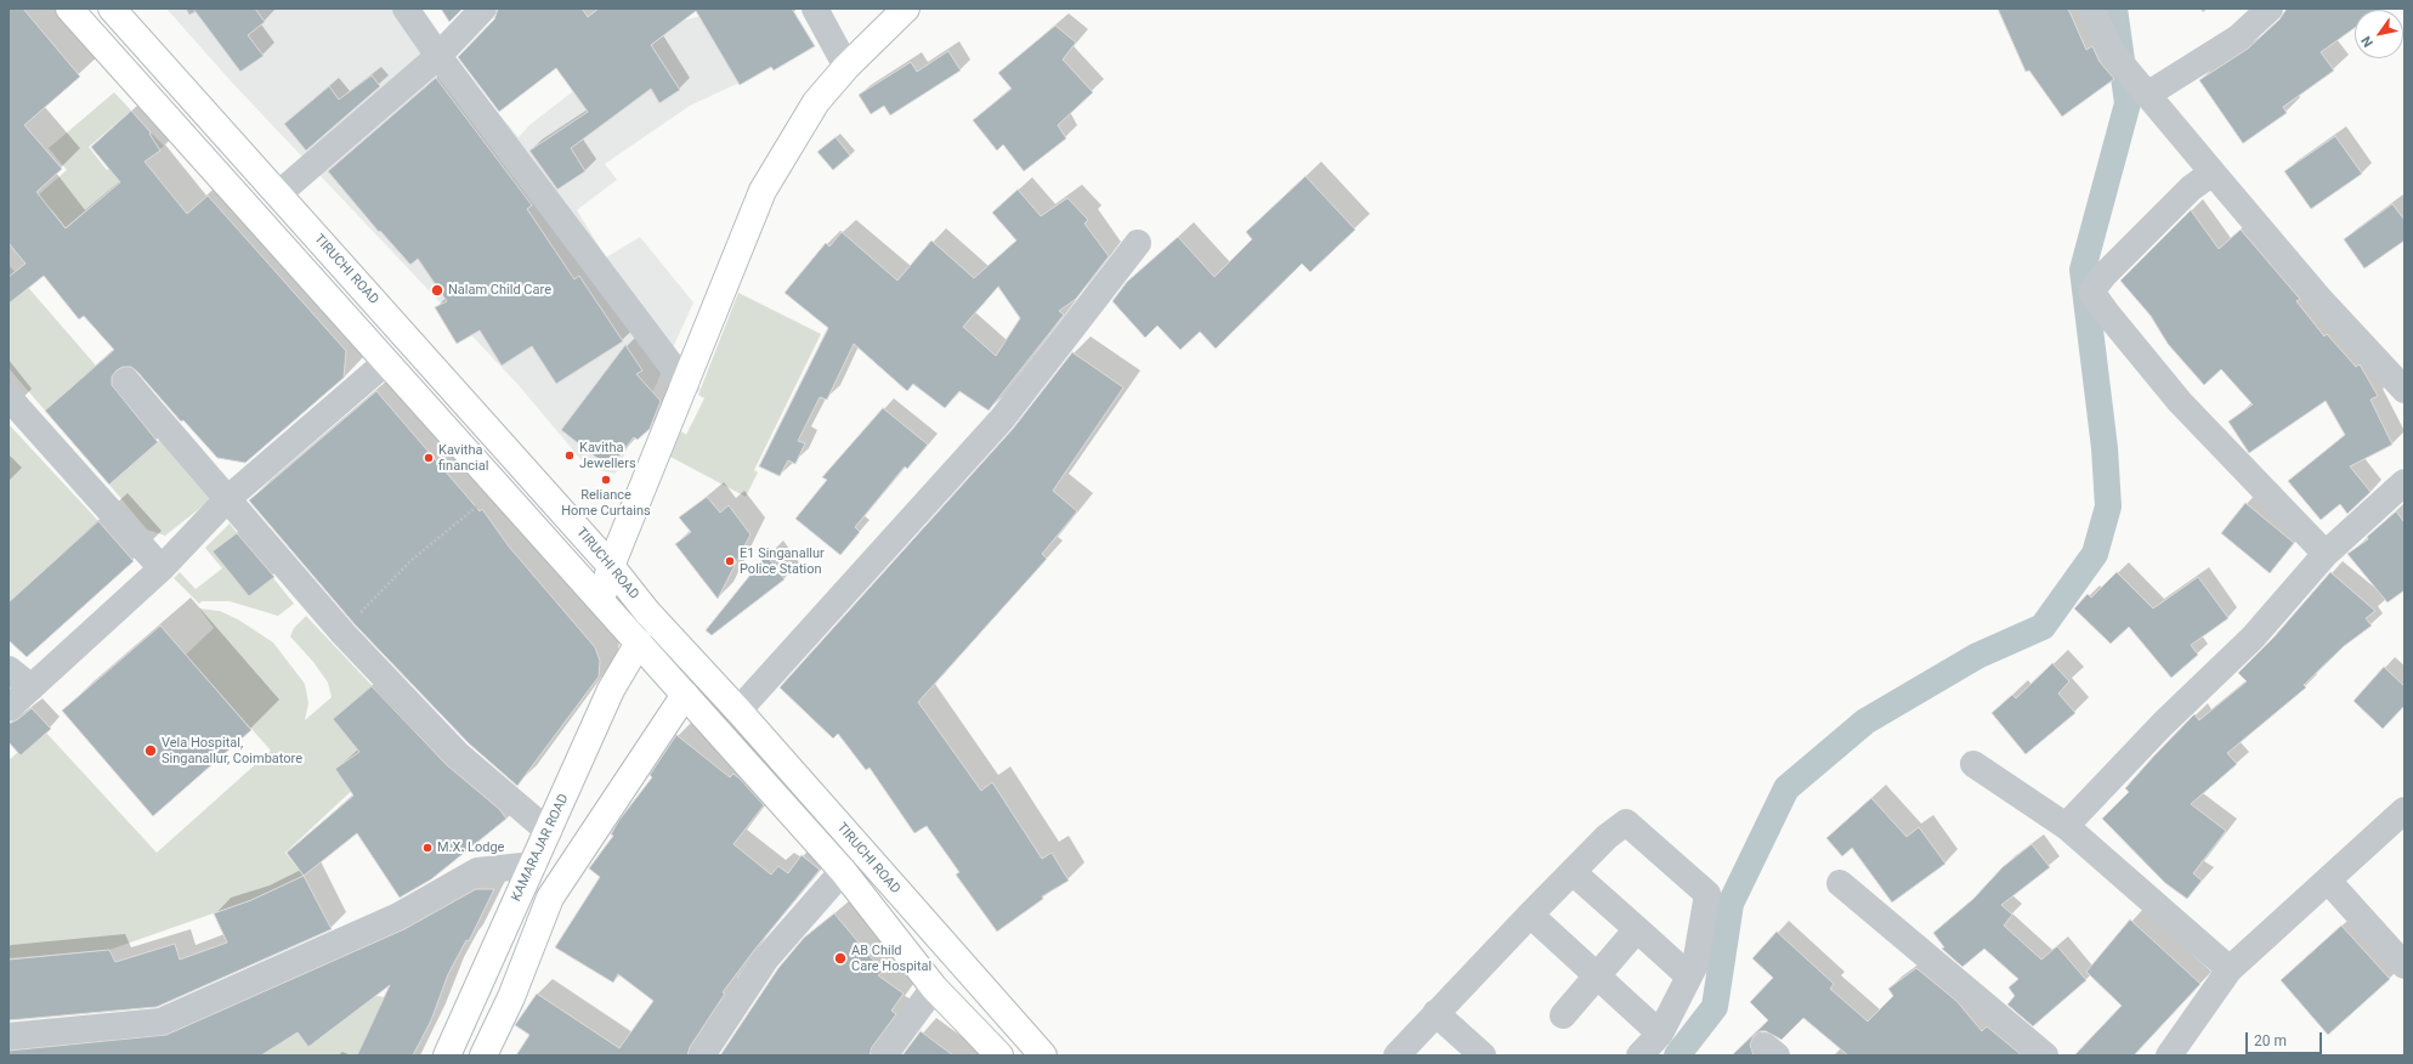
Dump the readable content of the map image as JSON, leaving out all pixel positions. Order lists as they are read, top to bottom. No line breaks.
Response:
{"streets":{"main road":["TIRUCHI ROAD","KAMARAJAR ROAD"]},"crossings":[["TIRUCHI ROAD","KAMARAJAR ROAD"]],"places":["Nalam Child Care","Kavitha Jewellers","Kavitha financial","Reliance Home Curtains","E1 Singanallur Police Station","Vela Hospital, Singanallur, Coimbatore","M.X. Lodge","AB Child Care Hospital"],"scale_bar":"20 m","north":"bottom left"}
